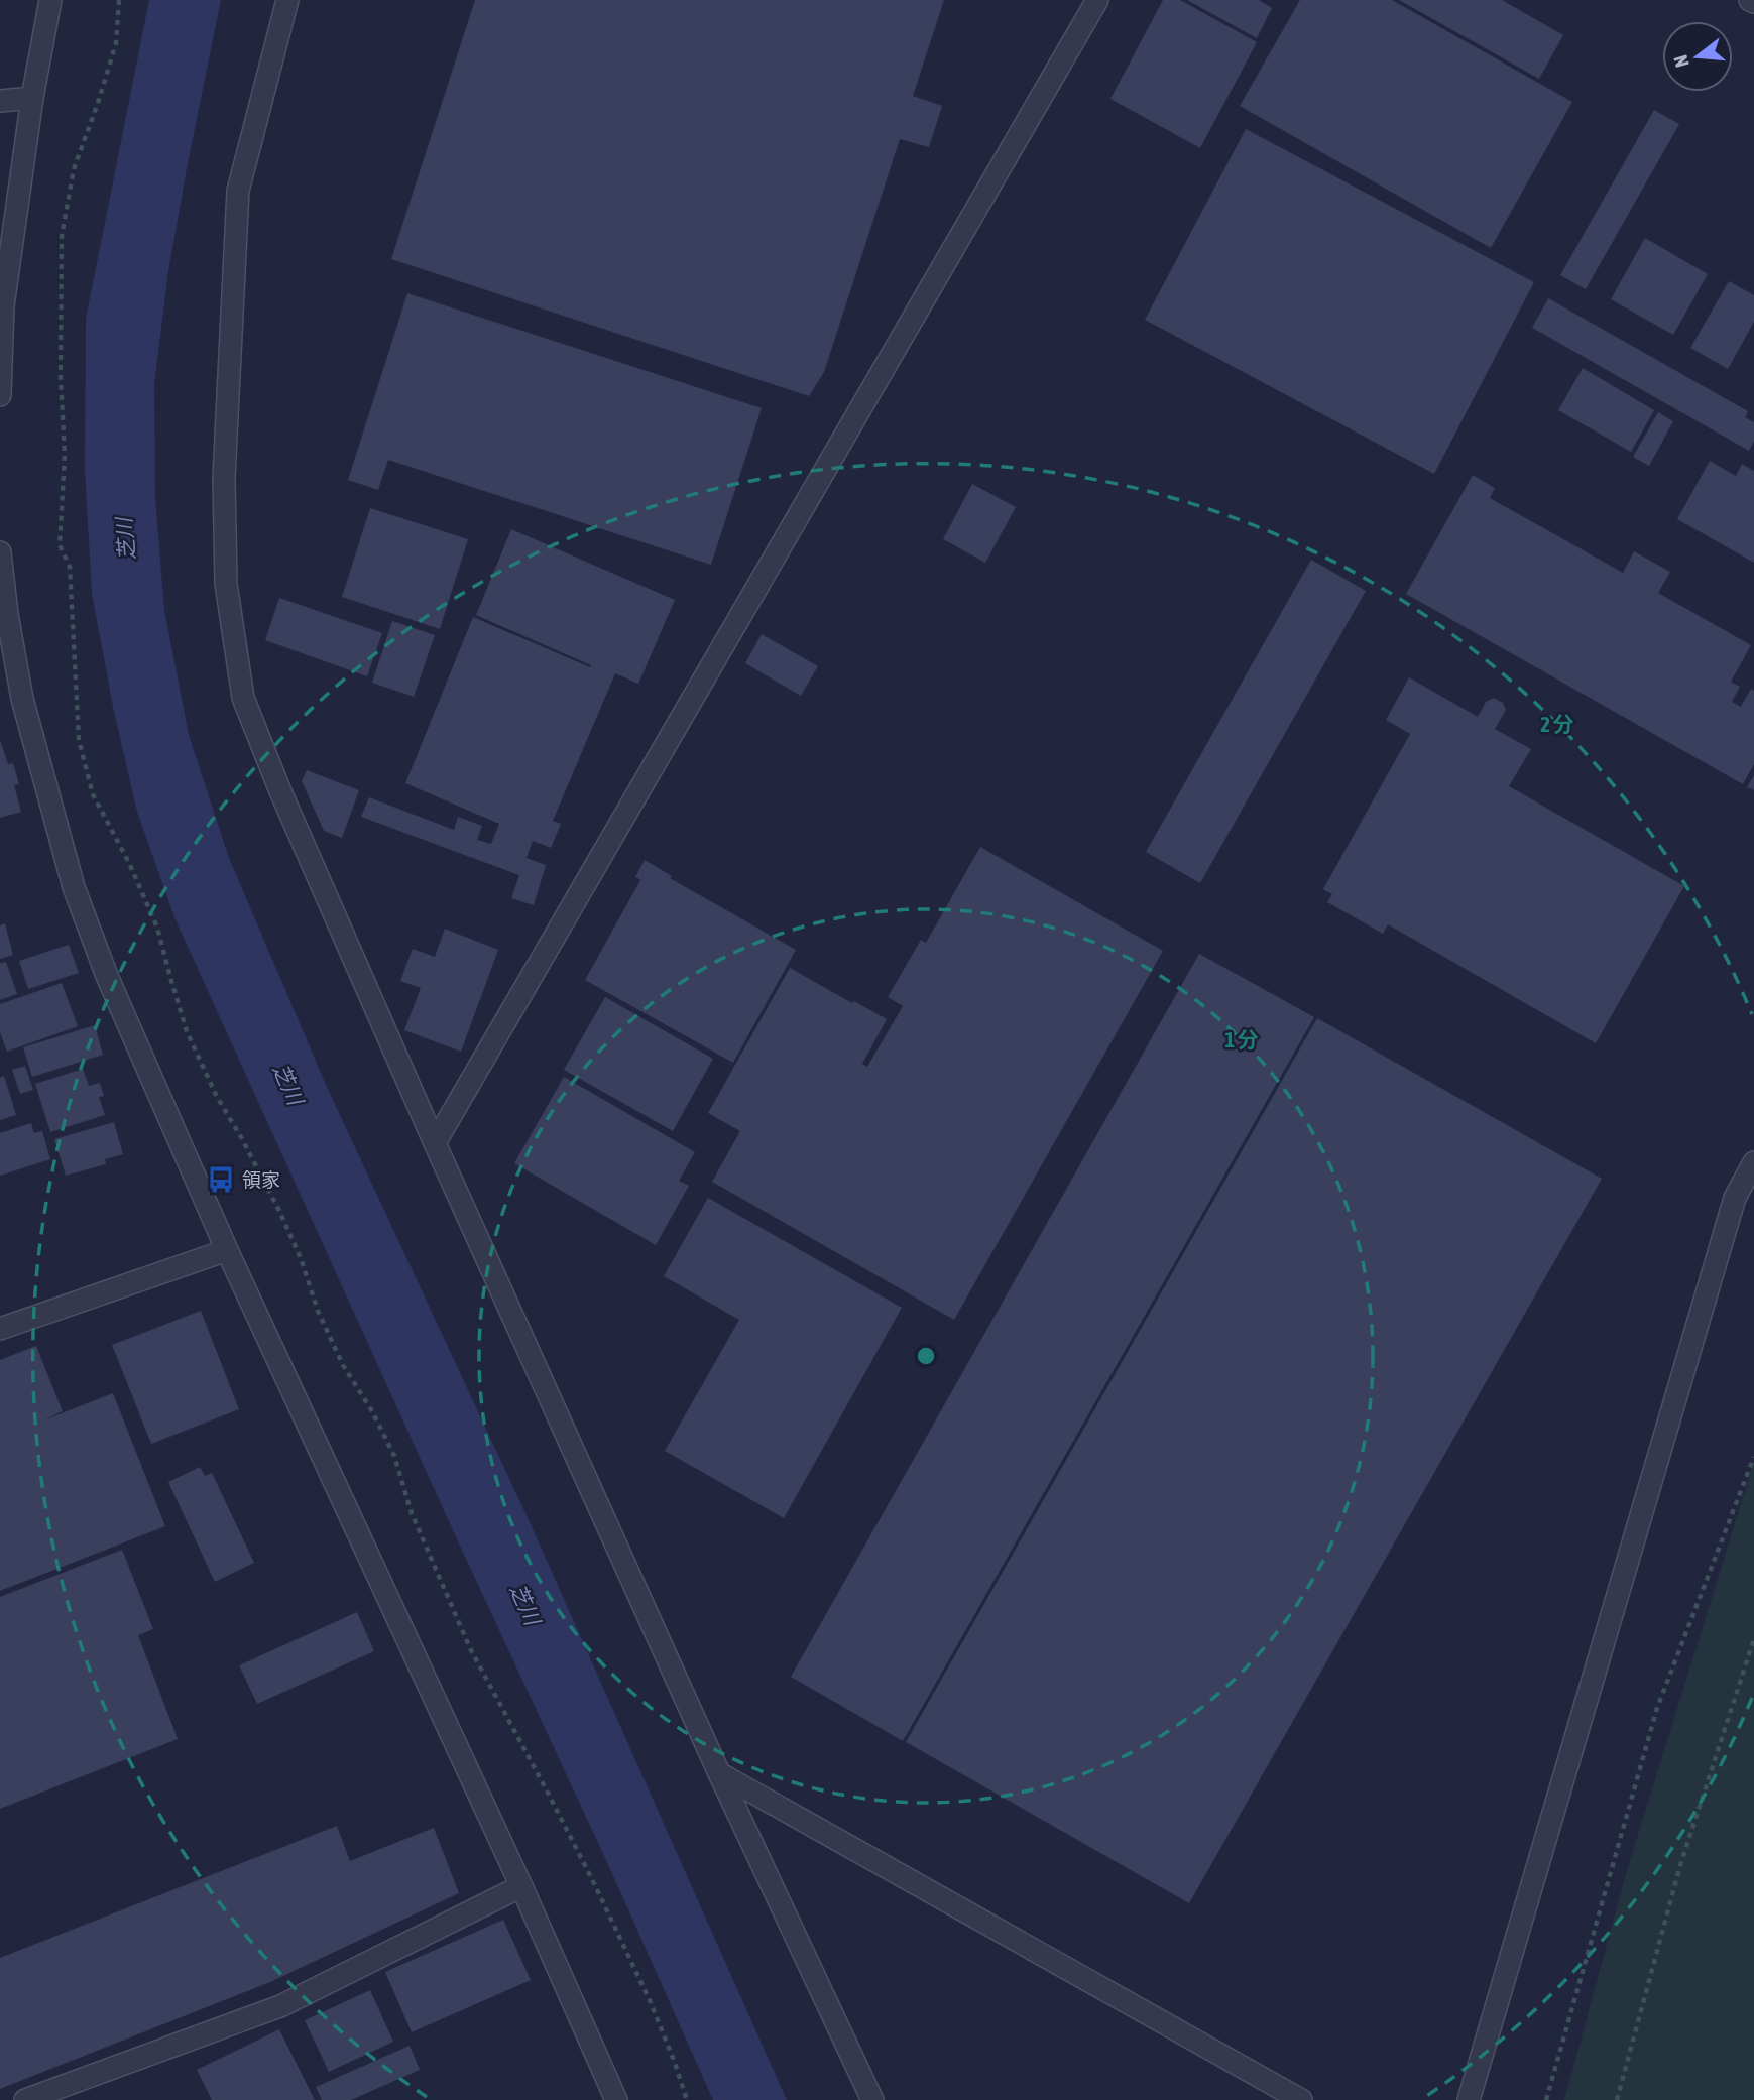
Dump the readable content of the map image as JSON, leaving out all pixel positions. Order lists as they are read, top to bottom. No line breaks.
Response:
{"water":["芝川"],"places":{"bus stop":["領家"]},"north":"left","rings":["2 分","1 分"]}
